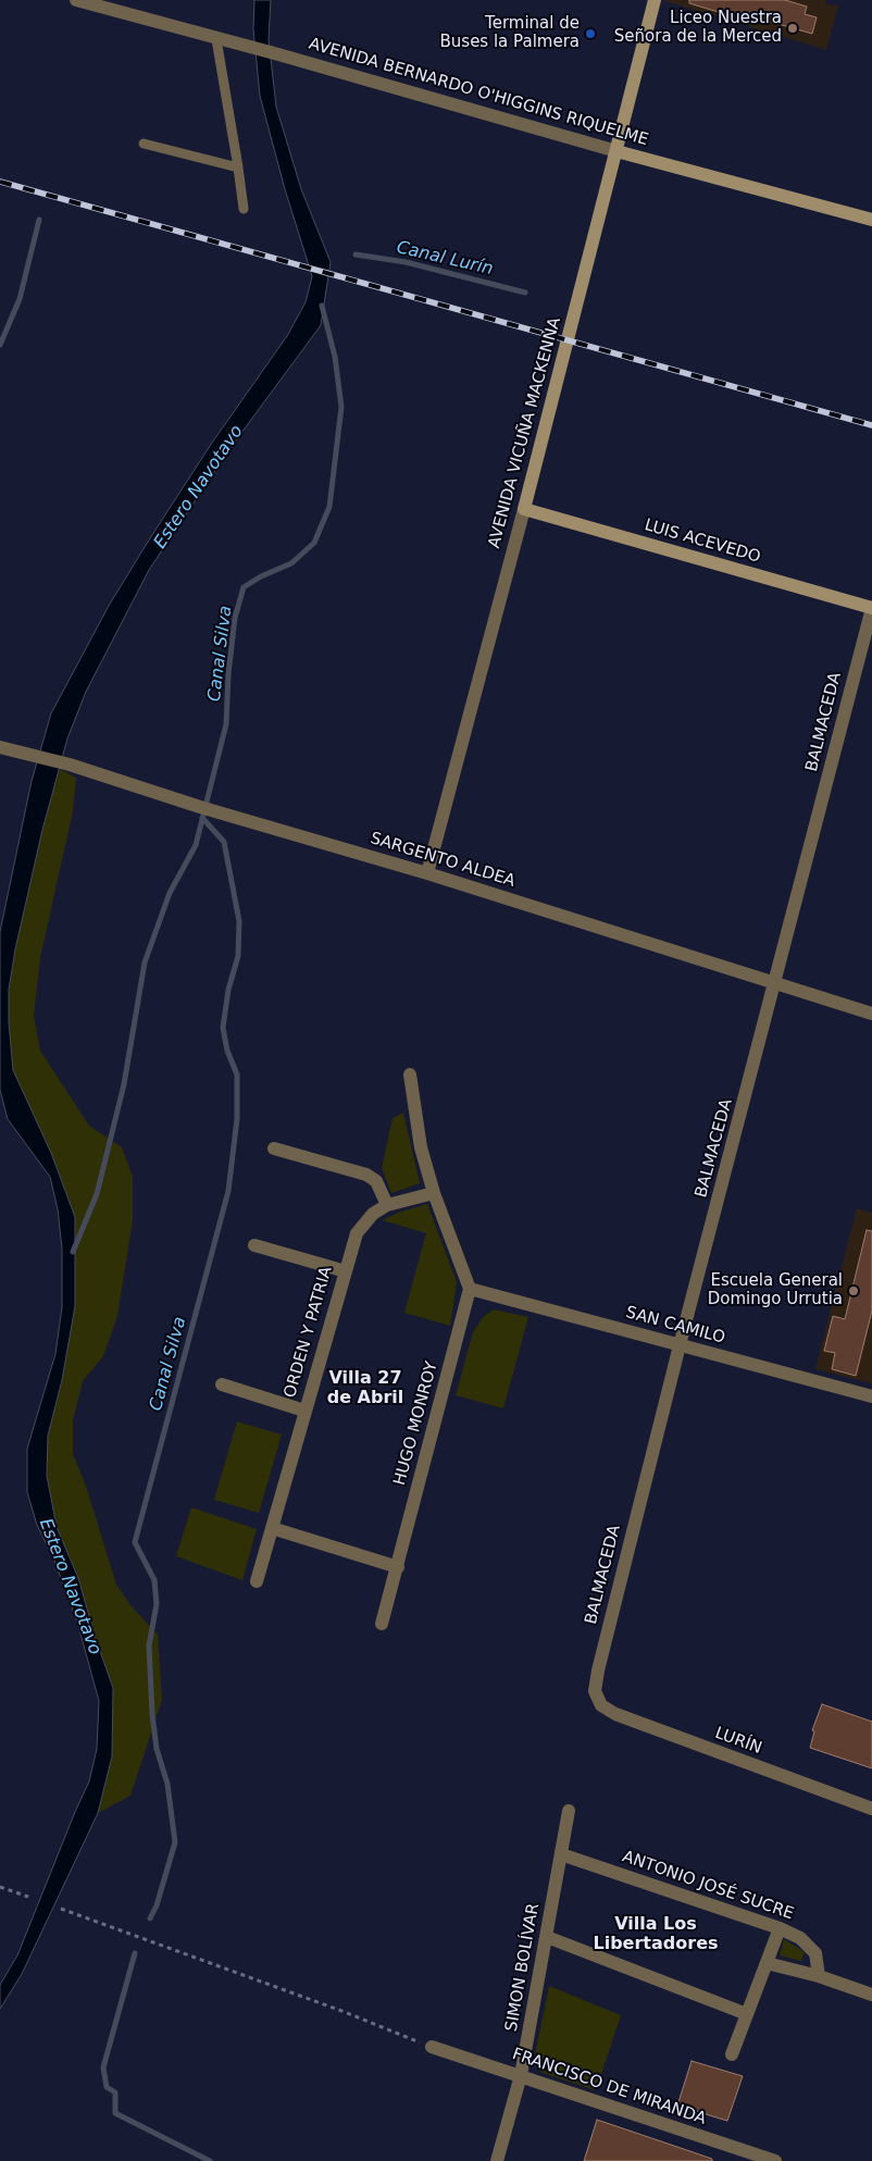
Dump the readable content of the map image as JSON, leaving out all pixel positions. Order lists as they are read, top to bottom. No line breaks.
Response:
{"streets":{"main road":["AVENIDA BERNARDO O'HIGGINS RIQUELME","AVENIDA VICUÑA MACKENNA","LUIS ACEVEDO"],"street":["BALMACEDA","SARGENTO ALDEA","SAN CAMILO","ORDEN Y PATRIA","HUGO MONROY","LURÍN","ANTONIO JOSÉ SUCRE","SIMON BOLÍVAR","FRANCISCO DE MIRANDA"]},"crossings":[["AVENIDA BERNARDO O'HIGGINS RIQUELME","AVENIDA VICUÑA MACKENNA"],["AVENIDA VICUÑA MACKENNA","LUIS ACEVEDO"],["AVENIDA VICUÑA MACKENNA","SARGENTO ALDEA"],["LUIS ACEVEDO","BALMACEDA"],["BALMACEDA","SARGENTO ALDEA"],["BALMACEDA","SAN CAMILO"],["BALMACEDA","LURÍN"],["SAN CAMILO","HUGO MONROY"],["ANTONIO JOSÉ SUCRE","SIMON BOLÍVAR"],["SIMON BOLÍVAR","FRANCISCO DE MIRANDA"]],"districts":["Villa 27 de Abril","Villa Los Libertadores"],"water":["Canal Lurín","Estero Navotavo","Canal Silva"],"places":["Liceo Nuestra Señora de la Merced","Terminal de Buses la Palmera","Escuela General Domingo Urrutia"]}
